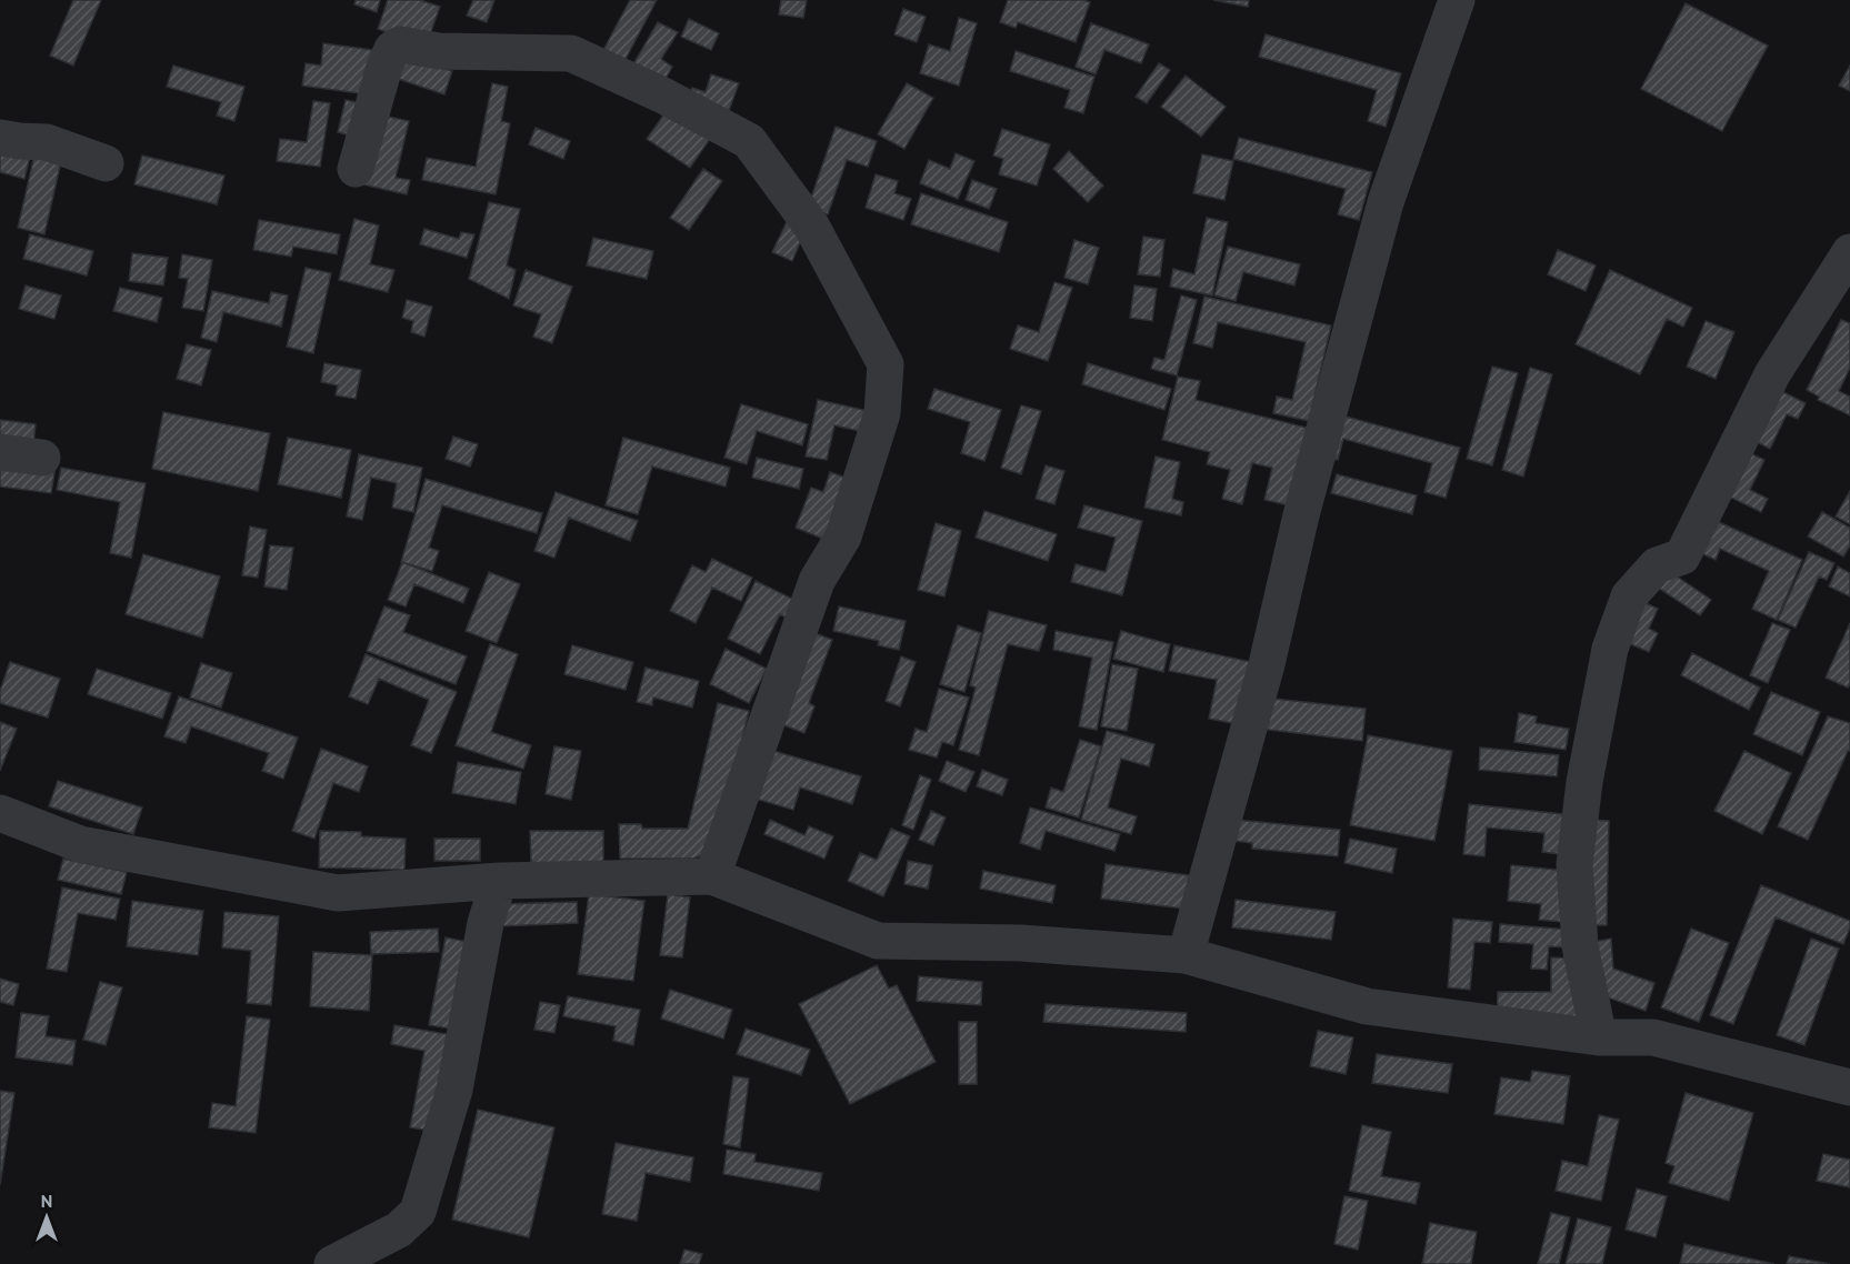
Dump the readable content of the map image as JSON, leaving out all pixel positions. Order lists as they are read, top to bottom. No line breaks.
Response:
{"north":"top"}
